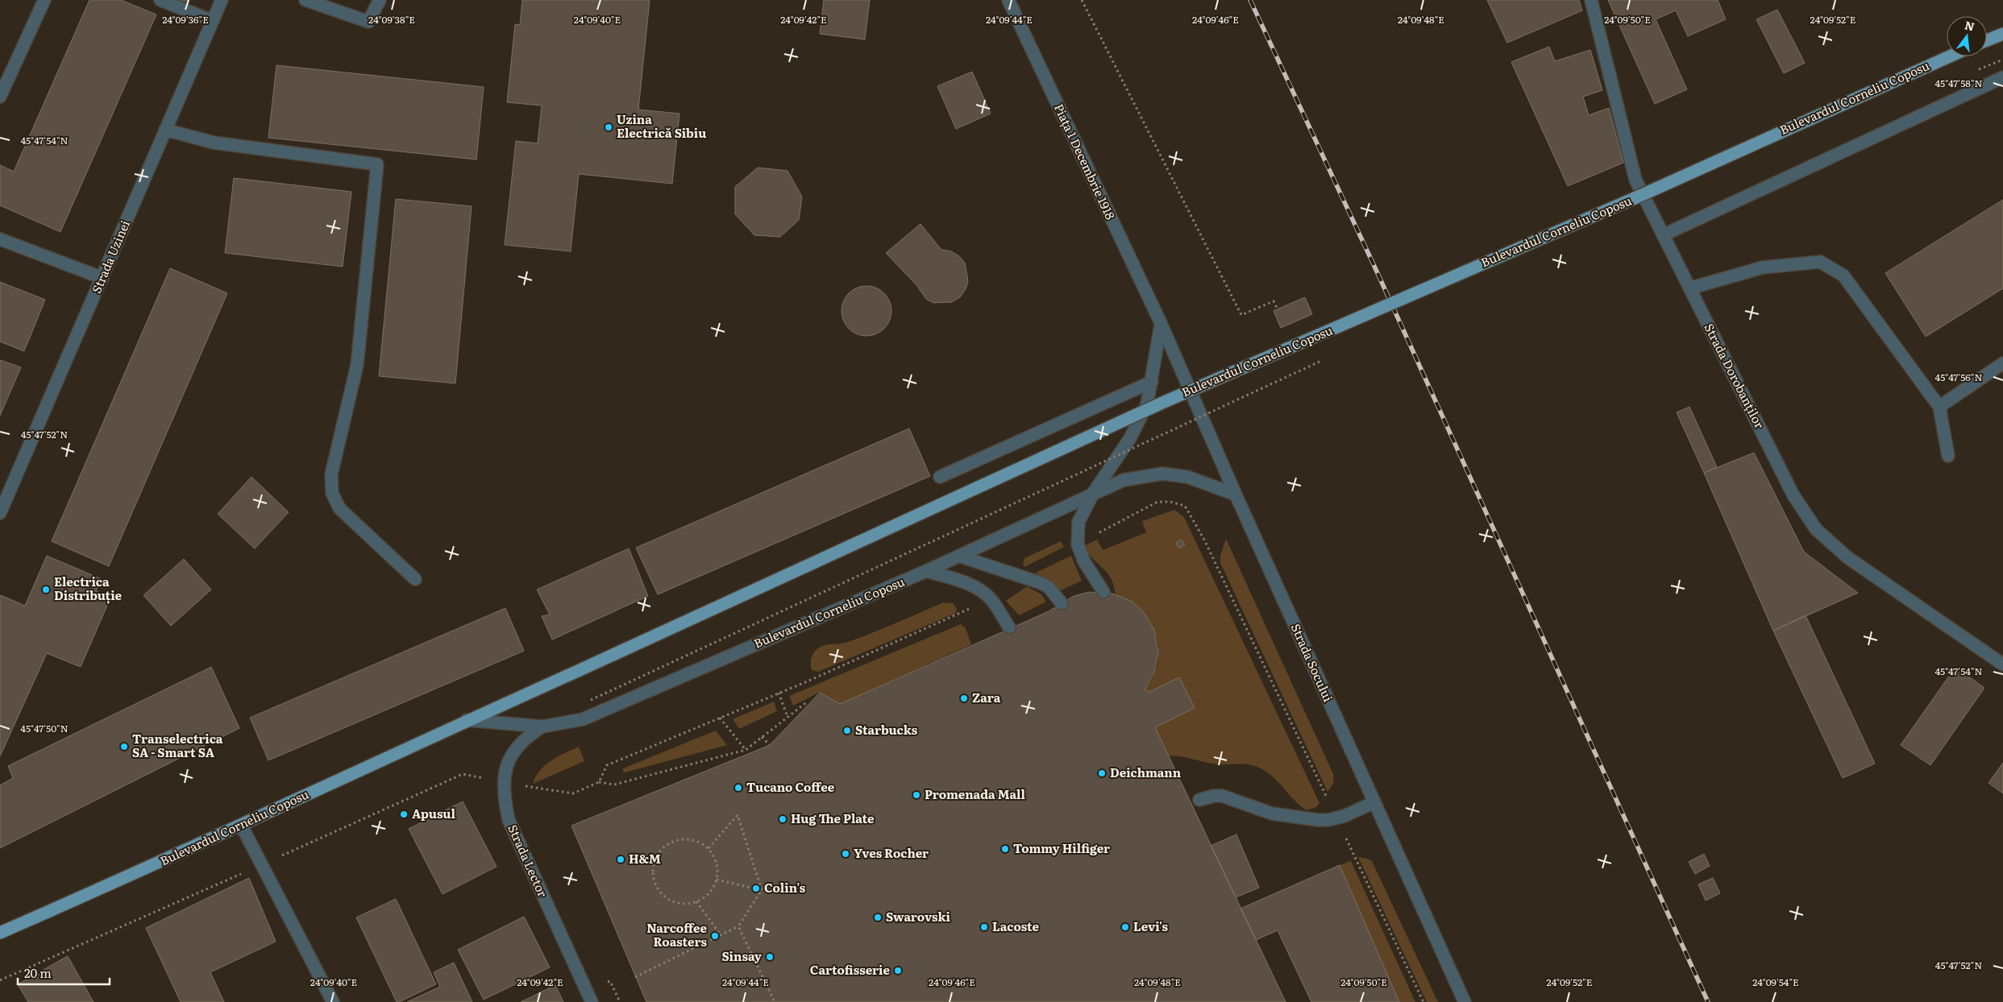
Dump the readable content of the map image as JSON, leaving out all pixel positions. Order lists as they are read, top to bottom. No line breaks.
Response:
{"streets":{"main road":["Bulevardul Corneliu Coposu"],"street":["Piața 1 Decembrie 1918","Strada Uzinei","Strada Dorobanților","Strada Socului","Strada Lector"]},"crossings":[["Bulevardul Corneliu Coposu","Strada Socului"],["Bulevardul Corneliu Coposu","Strada Lector"],["Piața 1 Decembrie 1918","Strada Socului"]],"places":["Uzina Electrică Sibiu","Electrica Distribuție","Zara","Starbucks","Transelectrica SA - Smart SA","Deichmann","Tucano Coffee","Promenada Mall","Apusul","Hug The Plate","Tommy Hilfiger","Yves Rocher","H&M","Colin's","Swarovski","Lacoste","Levi's","Narcoffee Roasters","Sinsay","Cartofisserie"],"scale_bar":"20 m","north":"top","coordinates":["24°09'36\"E","24°09'38\"E","24°09'40\"E","24°09'42\"E","24°09'44\"E","24°09'46\"E","24°09'48\"E","24°09'50\"E","24°09'52\"E","45°47'58\"N","45°47'54\"N","45°47'56\"N","45°47'52\"N","45°47'50\"N","24°09'54\"E"]}
